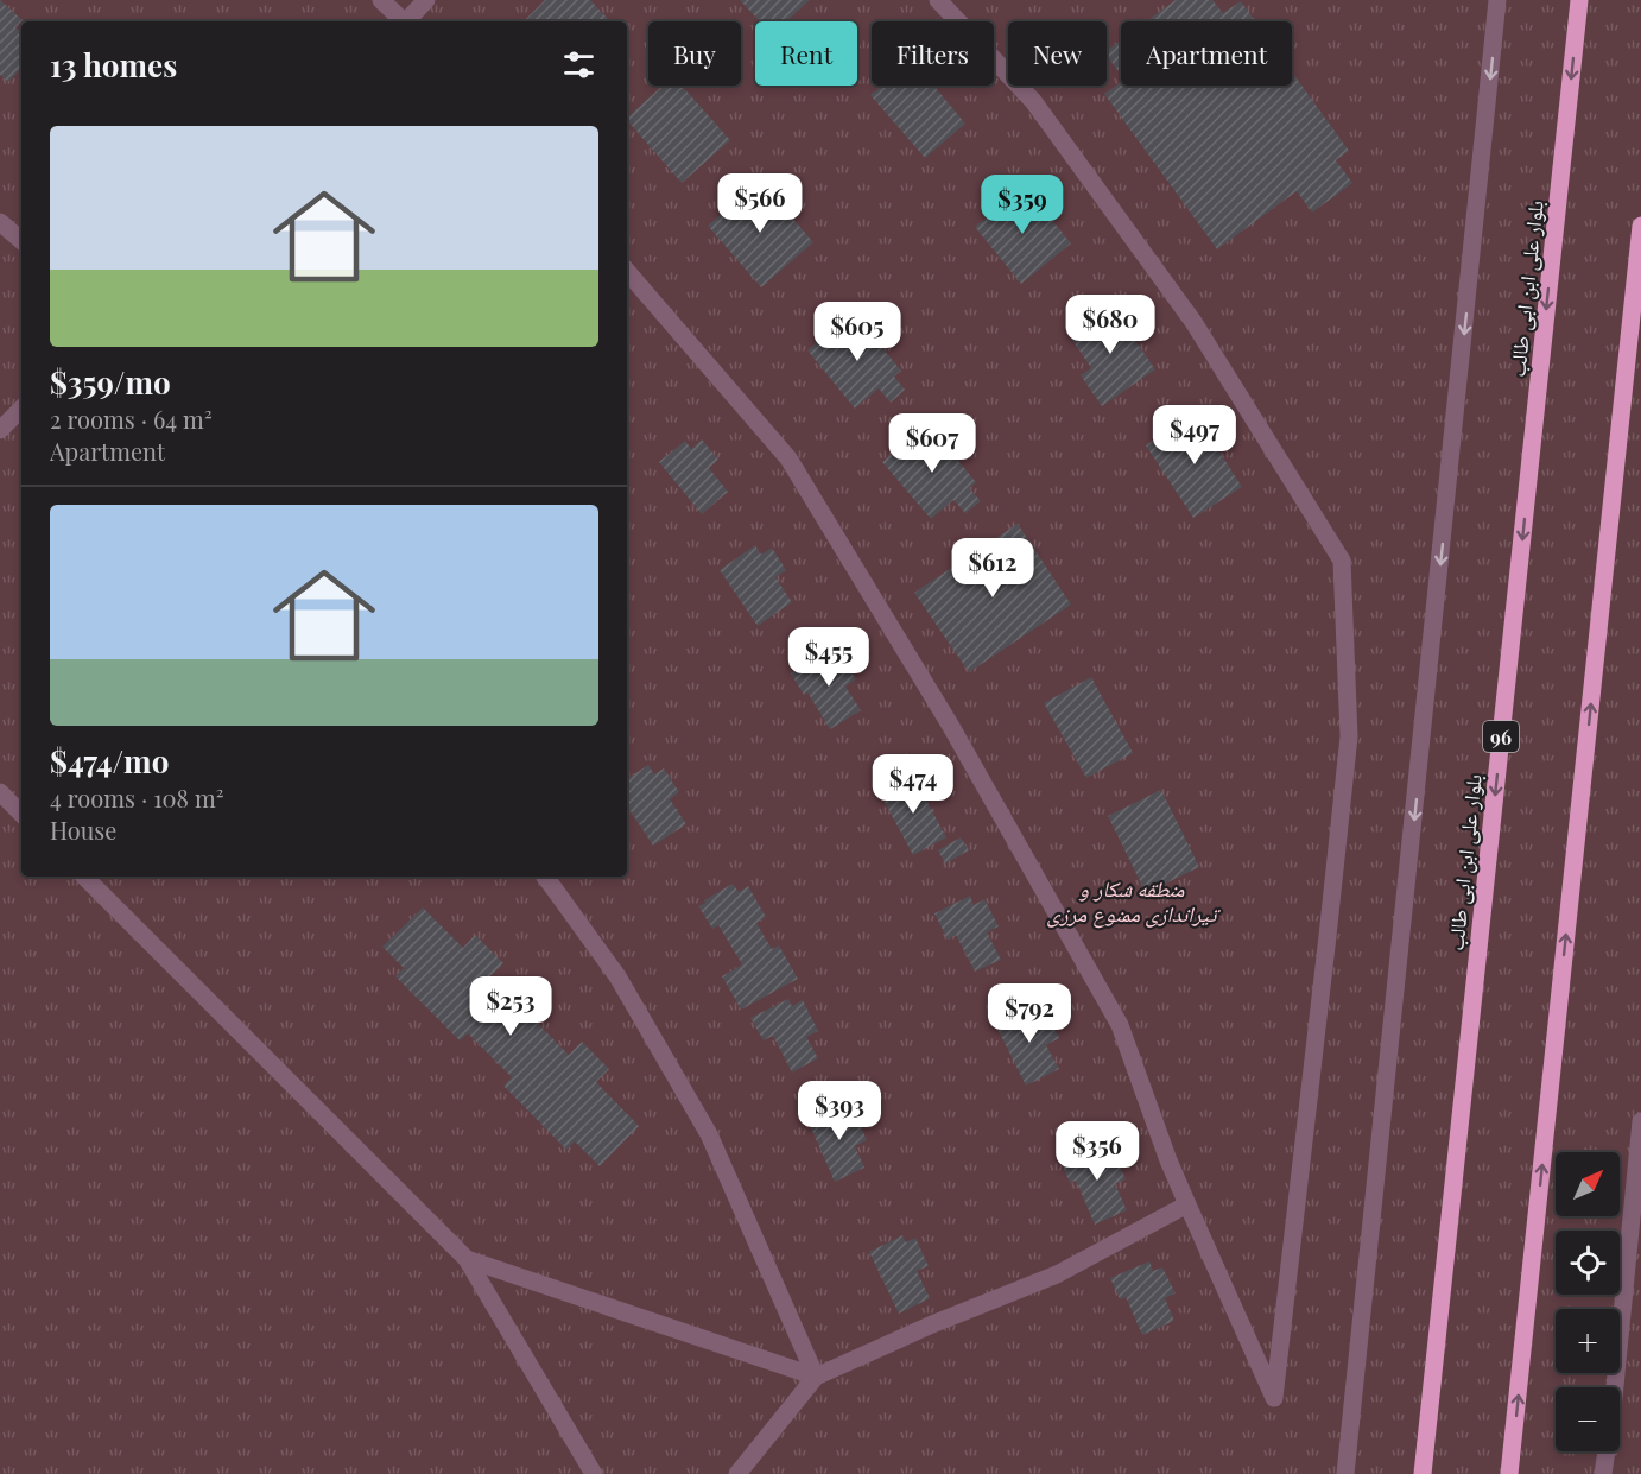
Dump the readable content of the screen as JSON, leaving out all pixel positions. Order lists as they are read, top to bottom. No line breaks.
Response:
{"streets":{"main road":["بلوار علی ابن ابی طالب","96"]},"parks":["منطقه شکار و تیراندازی ممنوع مرزی"],"north":"top right","page":{"chip":["Buy","Rent","Filters","New","Apartment"],"heading":"13 homes","list":[{"name":"$359/mo","note":"2 rooms · 64 m² · Apartment"},{"name":"$474/mo","note":"4 rooms · 108 m² · House"}],"price":["$566","$359","$680","$605","$497","$607","$612","$455","$474","$253","$792","$393","$356"],"map_buttons":["+","−"]}}
